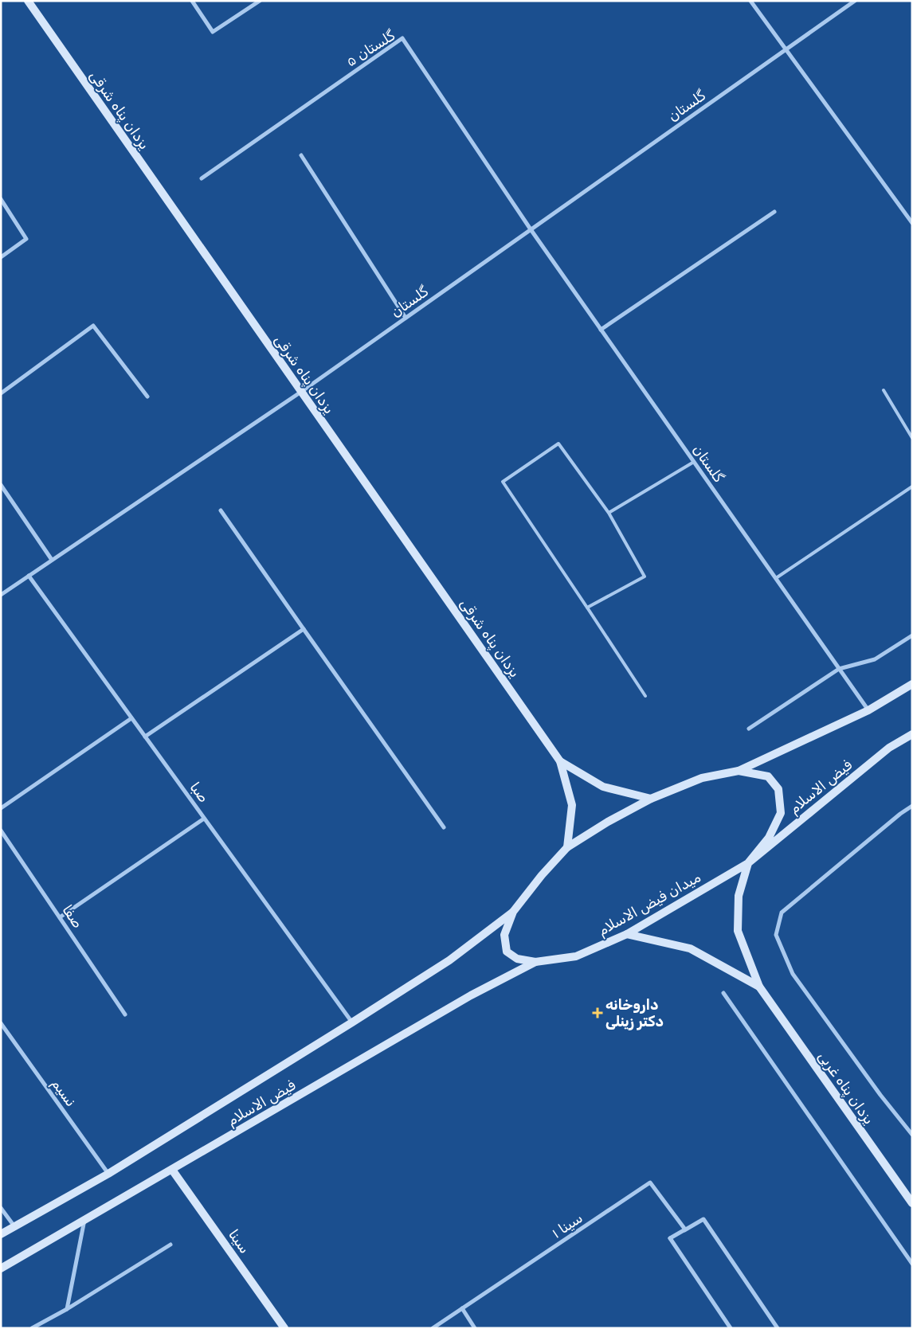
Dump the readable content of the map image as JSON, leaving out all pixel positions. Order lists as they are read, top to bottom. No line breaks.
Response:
{"streets":{"main road":["یزدان پناه شرقی","فیض الاسلام","میدان فیض الاسلام","یزدان پناه غربی","سینا"],"street":["گلستان ۵","گلستان","صبا","صفا","نسیم","سینا ۱"]},"crossings":[["گلستان ۵","گلستان"],["گلستان","یزدان پناه شرقی"],["گلستان","صبا"],["یزدان پناه شرقی","میدان فیض الاسلام"],["فیض الاسلام","صبا"],["فیض الاسلام","میدان فیض الاسلام"],["فیض الاسلام","یزدان پناه غربی"],["فیض الاسلام","نسیم"],["فیض الاسلام","سینا"],["میدان فیض الاسلام","یزدان پناه غربی"]],"places":{"health":["داروخانه دکتر زینلی"]}}
